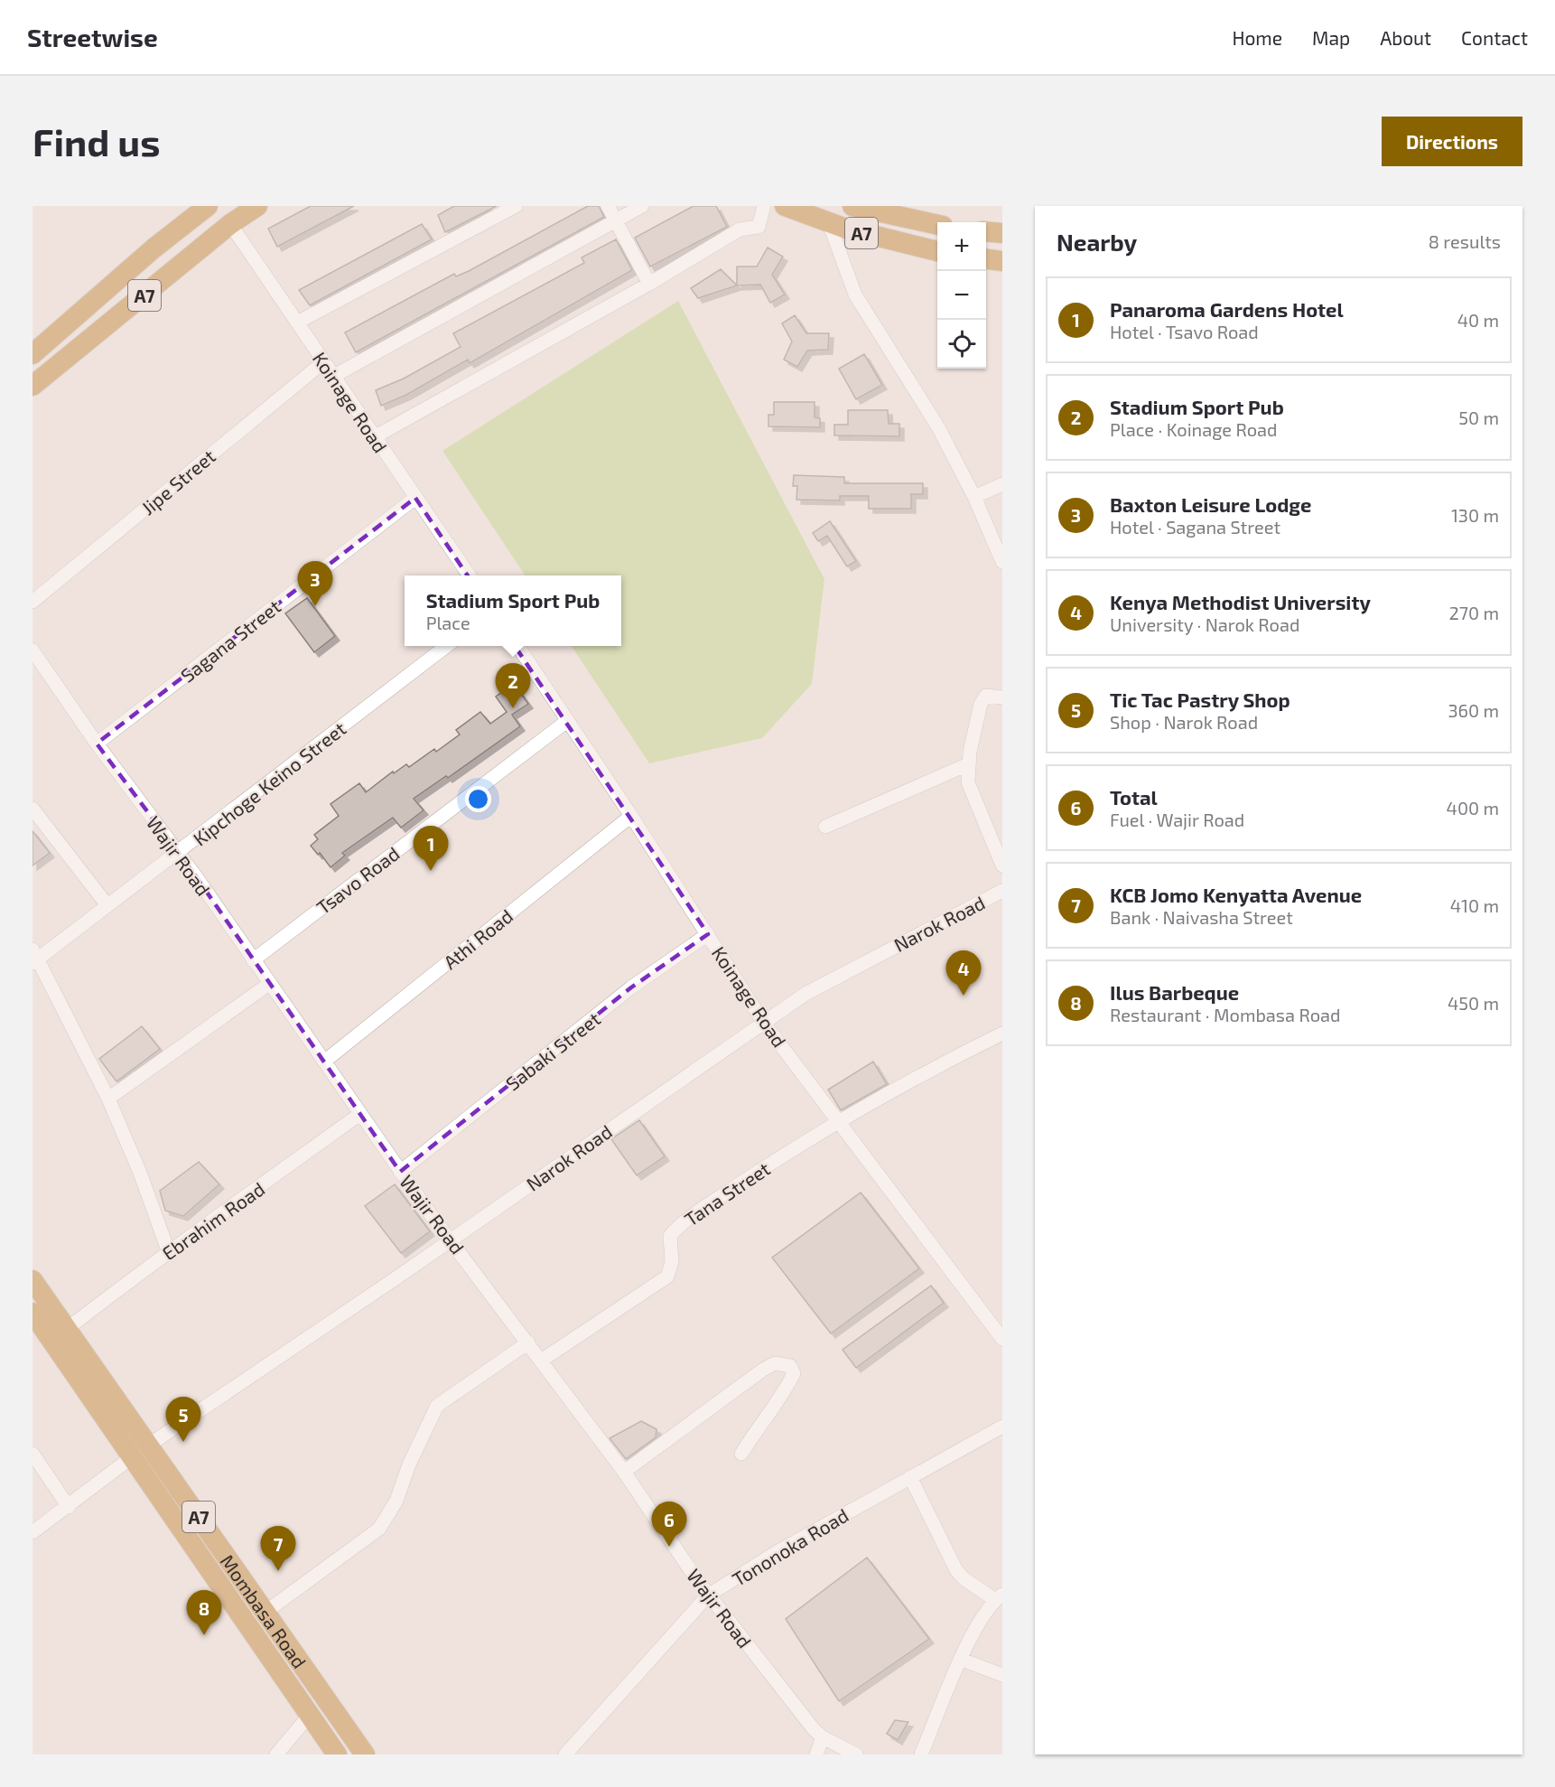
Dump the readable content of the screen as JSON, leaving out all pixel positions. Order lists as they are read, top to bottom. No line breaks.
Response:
{"streets":{"highway":["A7","Mombasa Road"],"street":["Koinage Road","Jipe Street","Sagana Street","Kipchoge Keino Street","Wajir Road","Tsavo Road","Narok Road","Athi Road","Sabaki Street","Tana Street","Ebrahim Road","Tononoka Road"]},"crossings":[["A7","Koinage Road"],["Koinage Road","Jipe Street"],["Koinage Road","Sagana Street"],["Koinage Road","Tsavo Road"],["Koinage Road","Narok Road"],["Koinage Road","Athi Road"],["Koinage Road","Sabaki Street"],["Koinage Road","Tana Street"],["Sagana Street","Wajir Road"],["Kipchoge Keino Street","Wajir Road"],["Wajir Road","Tsavo Road"],["Wajir Road","Narok Road"],["Wajir Road","Athi Road"],["Wajir Road","Sabaki Street"],["Wajir Road","Tana Street"],["Wajir Road","Ebrahim Road"],["Wajir Road","Tononoka Road"],["Narok Road","Mombasa Road"],["Ebrahim Road","Mombasa Road"]],"page":{"header":"Streetwise","nav":["Home","Map","About","Contact"],"buttons":"Directions","title":"Find us","heading":["Nearby","8 results"],"map_buttons":["+","−"],"list":[{"mark":"1","name":"Panaroma Gardens Hotel","note":"Hotel · Tsavo Road","value":"40 m"},{"mark":"2","name":"Stadium Sport Pub","note":"Place · Koinage Road","value":"50 m"},{"mark":"3","name":"Baxton Leisure Lodge","note":"Hotel · Sagana Street","value":"130 m"},{"mark":"4","name":"Kenya Methodist University","note":"University · Narok Road","value":"270 m"},{"mark":"5","name":"Tic Tac Pastry Shop","note":"Shop · Narok Road","value":"360 m"},{"mark":"6","name":"Total","note":"Fuel · Wajir Road","value":"400 m"},{"mark":"7","name":"KCB Jomo Kenyatta Avenue","note":"Bank · Naivasha Street","value":"410 m"},{"mark":"8","name":"Ilus Barbeque","note":"Restaurant · Mombasa Road","value":"450 m"}],"pins":["3","2","1","4","5","6","7","8"],"popup":["Stadium Sport Pub","Place"]}}
